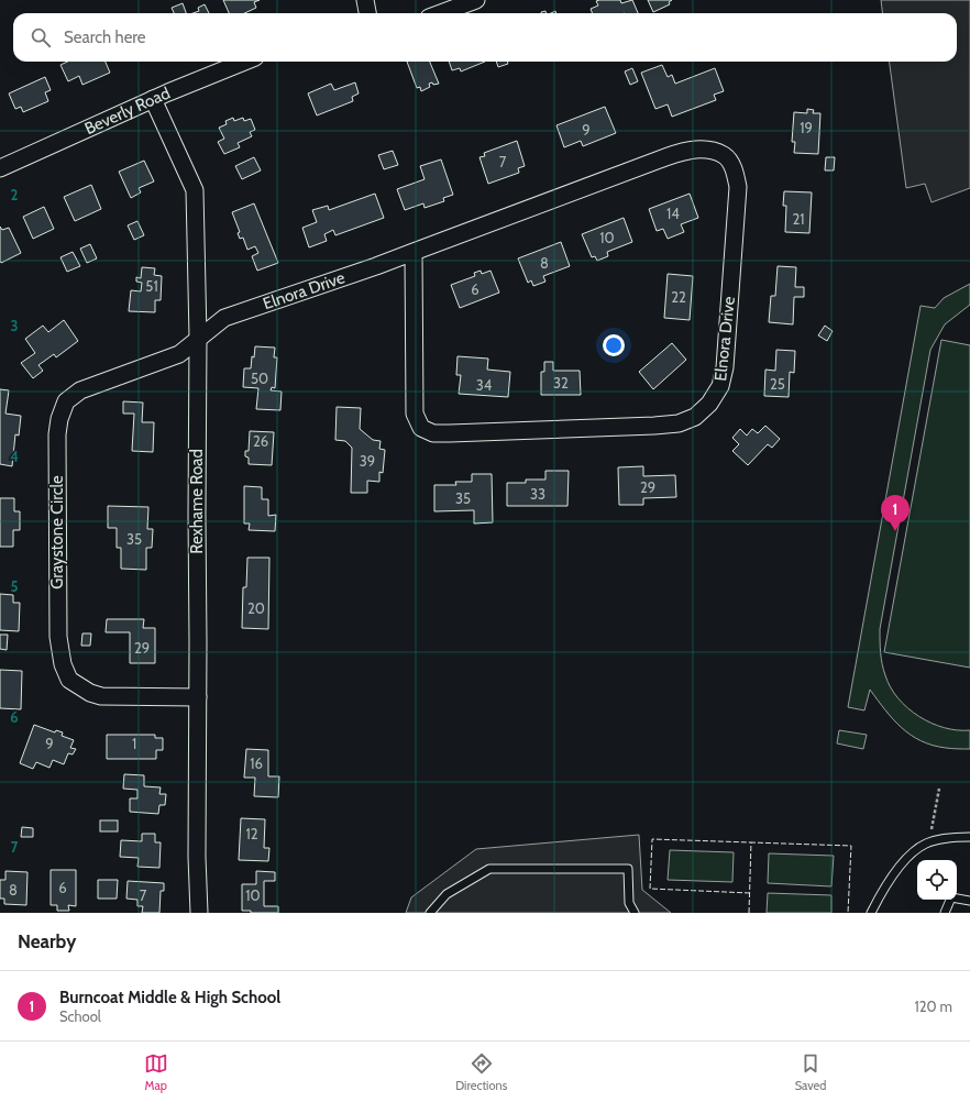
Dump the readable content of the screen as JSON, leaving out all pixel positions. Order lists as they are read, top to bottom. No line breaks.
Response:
{"streets":{"street":["Beverly Road","Elnora Drive","Rexhame Road","Graystone Circle"]},"crossings":[["Beverly Road","Rexhame Road"],["Elnora Drive","Rexhame Road"],["Elnora Drive","Graystone Circle"],["Rexhame Road","Graystone Circle"]],"house_numbers":["19","9","7","14","21","10","8","51","6","22","50","32","25","34","26","39","29","33","35","35","20","29","9","1","16","12","6","8","7","10"],"page":{"search":"Search here","pins":"1","heading":"Nearby","list":[{"mark":"1","name":"Burncoat Middle & High School","note":"School","value":"120 m"}],"nav":["Map","Directions","Saved"]},"grid":{"rows":["2","3","4","5","6","7"]}}
